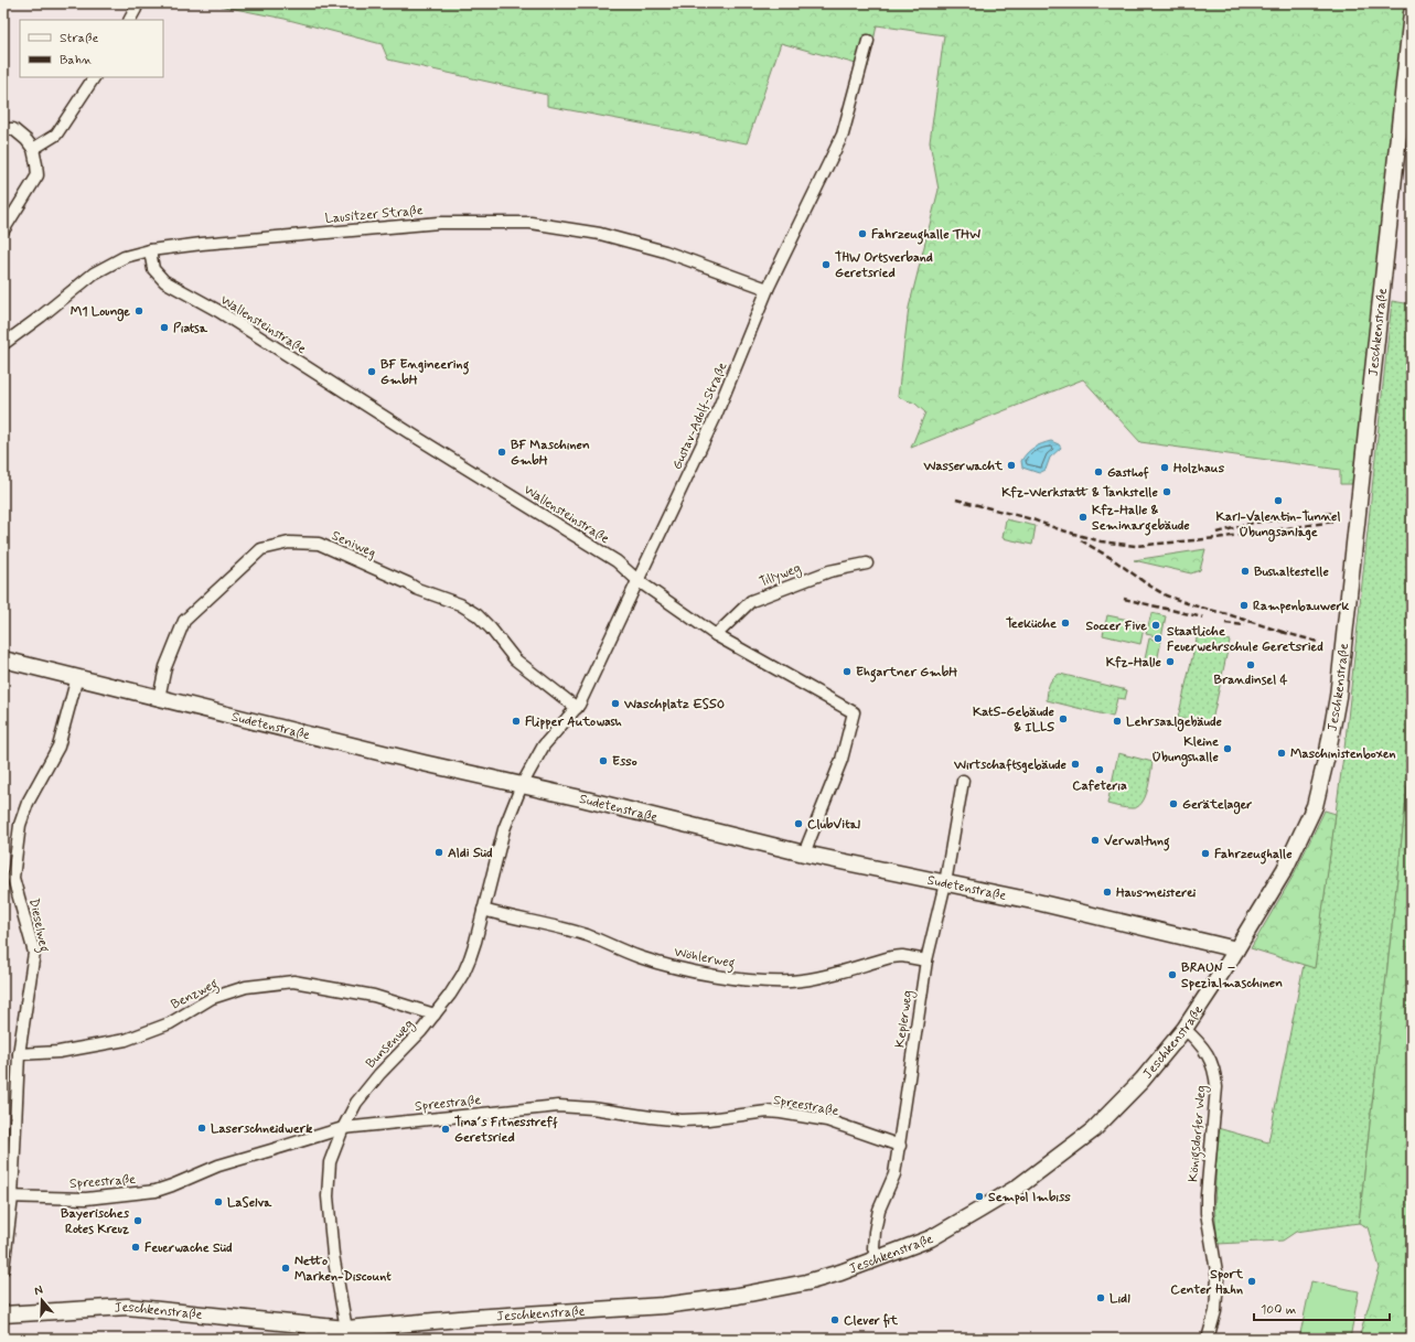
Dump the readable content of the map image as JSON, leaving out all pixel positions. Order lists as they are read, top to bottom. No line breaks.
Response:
{"streets":{"street":["Lausitzer Straße","Wallensteinstraße","Jeschkenstraße","Gustav-Adolf-Straße","Seniweg","Tillyweg","Sudetenstraße","Dieselweg","Wöhlerweg","Benzweg","Keplerweg","Bunsenweg","Spreestraße","Königsdorfer Weg"]},"crossings":[["Lausitzer Straße","Wallensteinstraße"],["Lausitzer Straße","Gustav-Adolf-Straße"],["Wallensteinstraße","Gustav-Adolf-Straße"],["Wallensteinstraße","Tillyweg"],["Wallensteinstraße","Sudetenstraße"],["Jeschkenstraße","Sudetenstraße"],["Jeschkenstraße","Keplerweg"],["Jeschkenstraße","Bunsenweg"],["Jeschkenstraße","Königsdorfer Weg"],["Gustav-Adolf-Straße","Seniweg"],["Gustav-Adolf-Straße","Sudetenstraße"],["Gustav-Adolf-Straße","Bunsenweg"],["Seniweg","Sudetenstraße"],["Sudetenstraße","Dieselweg"],["Sudetenstraße","Keplerweg"],["Sudetenstraße","Bunsenweg"],["Dieselweg","Benzweg"],["Dieselweg","Spreestraße"],["Wöhlerweg","Keplerweg"],["Wöhlerweg","Bunsenweg"],["Benzweg","Bunsenweg"],["Keplerweg","Spreestraße"],["Bunsenweg","Spreestraße"]],"places":["Fahrzeughalle THW","THW Ortsverband Geretsried","M1 Lounge","Piatsa","BF Engineering GmbH","BF Maschinen GmbH","Wasserwacht","Holzhaus","Gasthof","Kfz-Werkstatt & Tankstelle","Karl-Valentin-Tunnel Übungsanlage","Kfz-Halle & Seminargebäude","Bushaltestelle","Rampenbauwerk","Teeküche","Soccer Five","Staatliche Feuerwehrschule Geretsried","Kfz-Halle","Brandinsel 4","Ehgartner GmbH","Waschplatz ESSO","KatS-Gebäude & ILLS","Flipper Autowash","Lehrsaalgebäude","Kleine Übungshalle","Maschinistenboxen","Esso","Wirtschaftsgebäude","Cafeteria","Gerätelager","ClubVital","Verwaltung","Aldi Süd","Fahrzeughalle","Hausmeisterei","BRAUN – Spezialmaschinen","Laserschneidwerk","Tina´s Fitnesstreff Geretsried","Sempol Imbiss","LaSelva","Bayerisches Rotes Kreuz","Feuerwache Süd","Netto Marken-Discount","Sport Center Hahn","Lidl","Clever fit"],"legend":["Straße","Bahn"],"scale_bar":"100 m","north":"top"}
